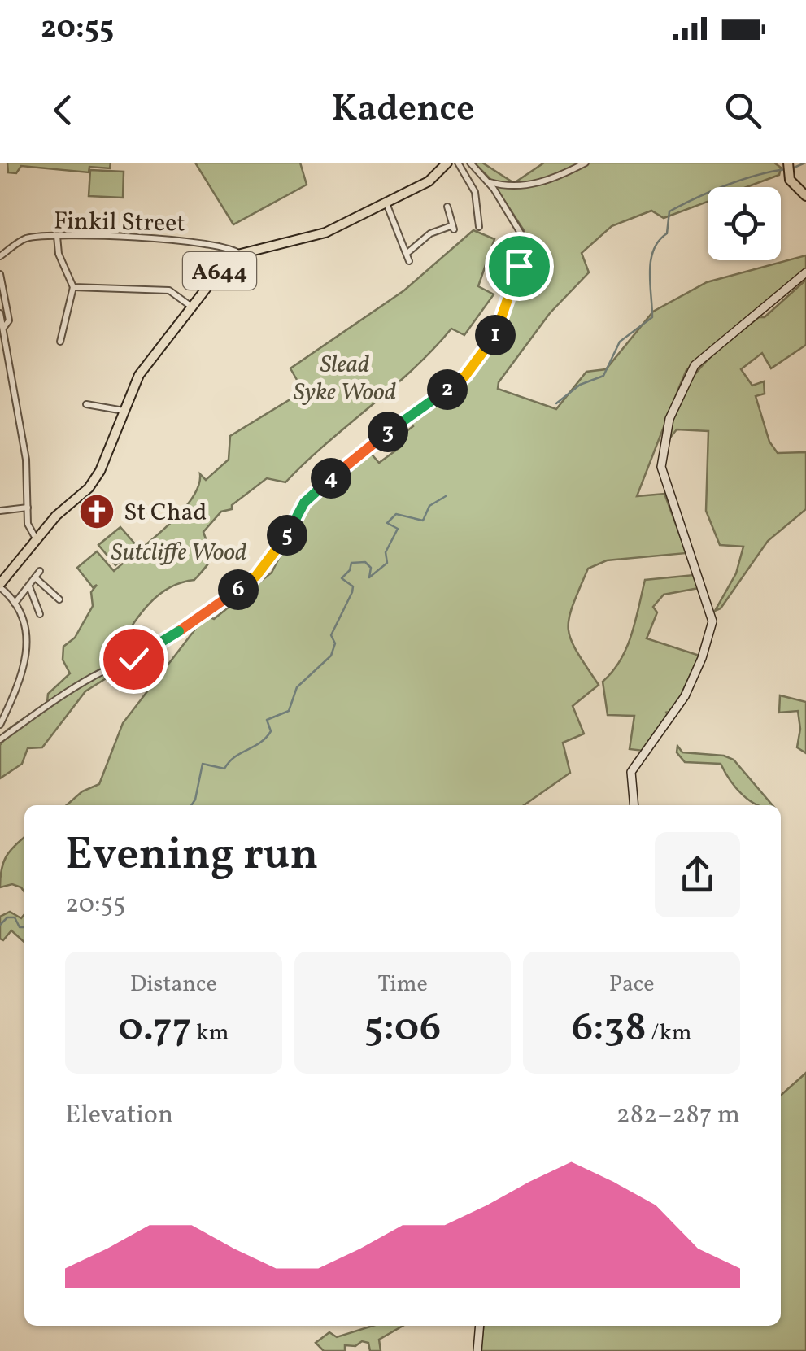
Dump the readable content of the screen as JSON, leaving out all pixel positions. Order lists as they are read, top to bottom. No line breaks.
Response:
{"streets":{"main road":["A644"],"street":["Finkil Street"]},"crossings":[["Finkil Street","A644"]],"parks":["Slead Syke Wood","Sutcliffe Wood"],"places":{"church":["St Chad"]},"page":{"status":"20:55","header":"Kadence","pins":["1","2","3","4","5","6"],"heading":["Evening run","20:55"],"stats":[["Distance","0.77 km"],["Time","5:06"],["Pace","6:38 /km"]],"chart":["Elevation","282–287 m"]}}
